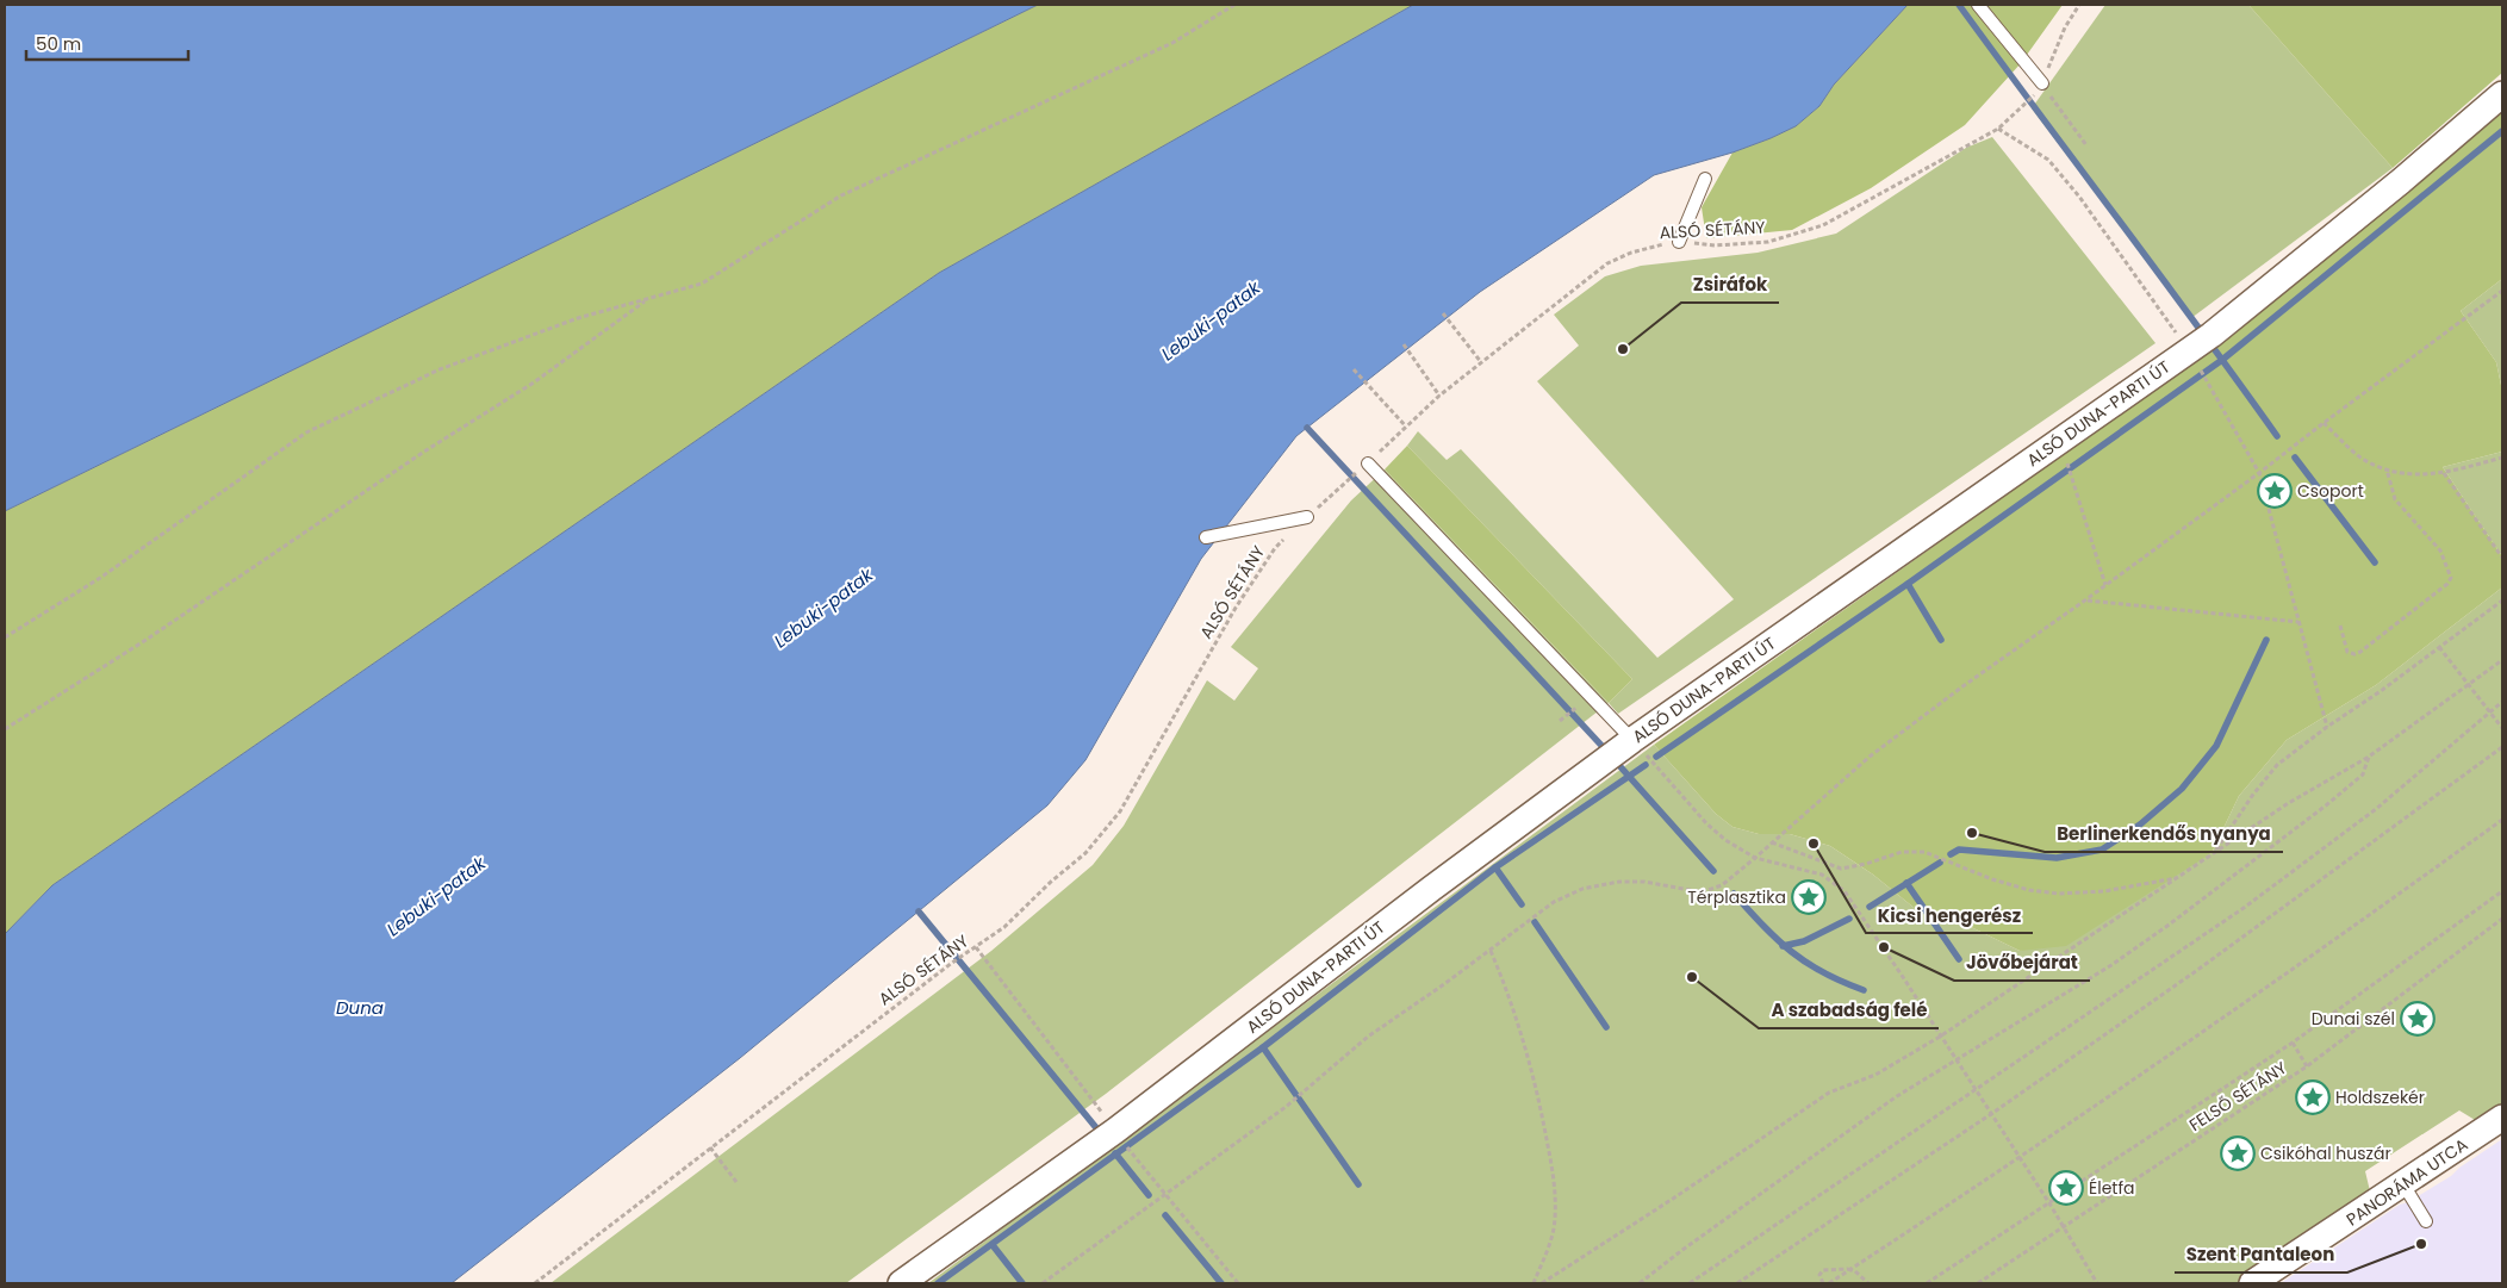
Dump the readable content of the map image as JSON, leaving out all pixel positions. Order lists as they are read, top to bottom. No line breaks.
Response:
{"streets":{"street":["ALSÓ DUNA-PARTI ÚT","PANORÁMA UTCA"],"path":["ALSÓ SÉTÁNY","FELSŐ SÉTÁNY"]},"water":["Lebuki-patak","Duna"],"places":{"other":["Zsiráfok","Berlinerkendős nyanya","Kicsi hengerész","Jövőbejárat","A szabadság felé","Szent Pantaleon"],"place":["Csoport","Térplasztika","Dunai szél","Holdszekér","Csikóhal huszár","Életfa"]},"scale_bar":"50 m"}
